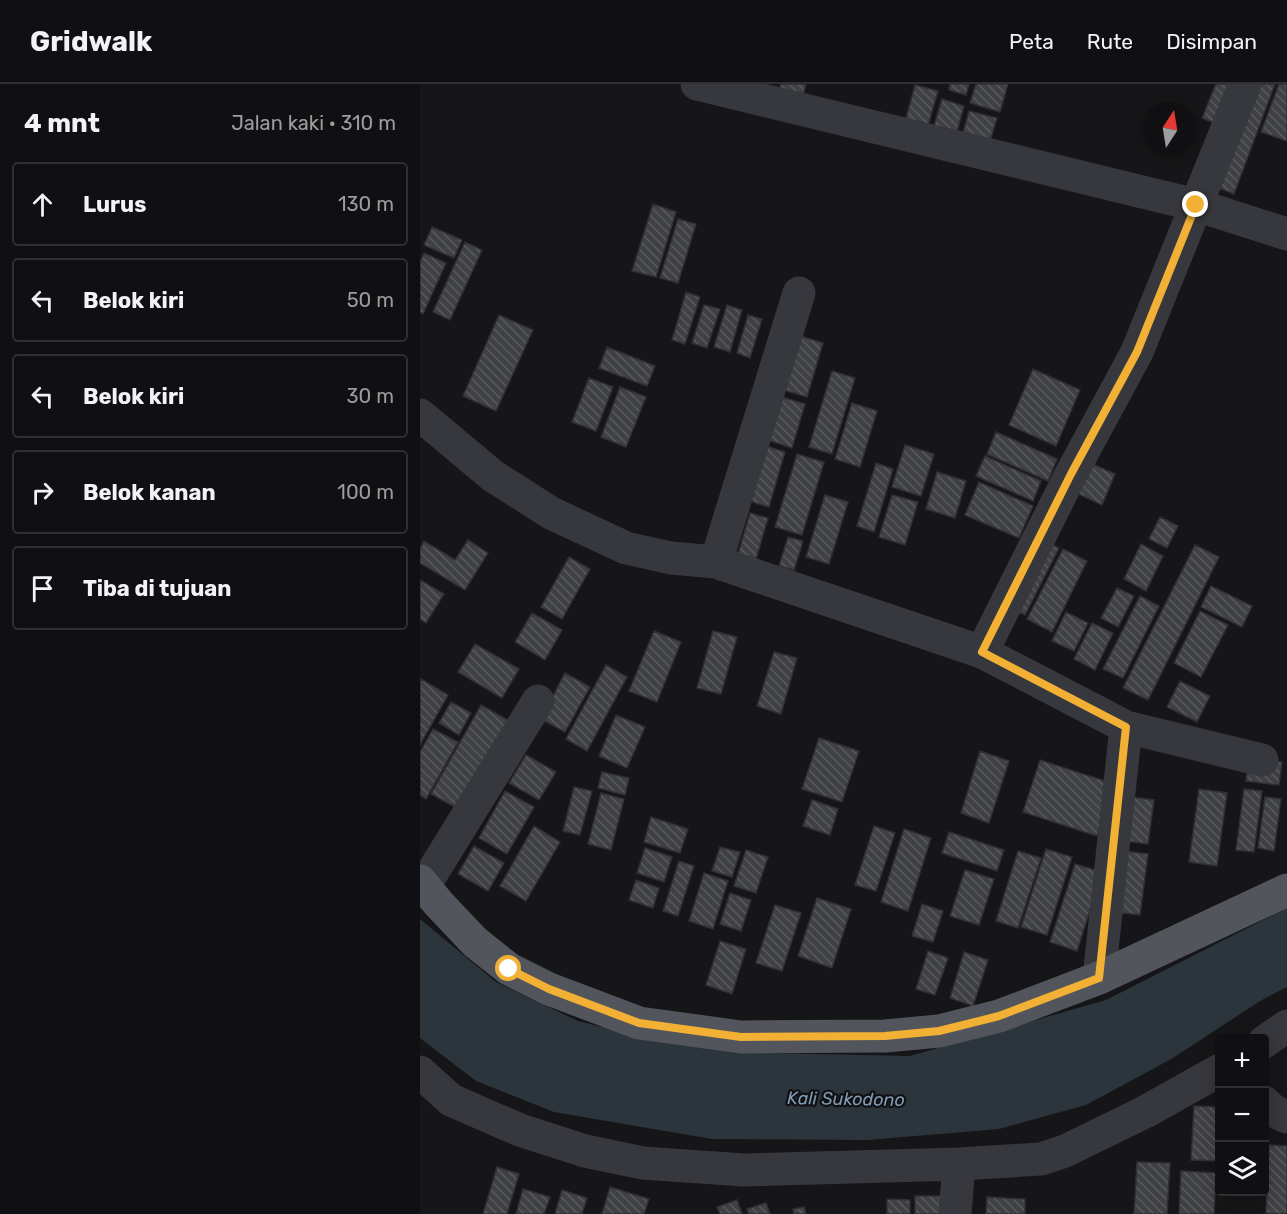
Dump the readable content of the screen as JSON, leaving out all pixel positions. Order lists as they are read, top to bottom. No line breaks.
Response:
{"water":["Kali Sukodono"],"north":"top","page":{"header":"Gridwalk","nav":["Peta","Rute","Disimpan"],"heading":["4 mnt","Jalan kaki · 310 m"],"list":[["Lurus","130 m"],["Belok kiri","50 m"],["Belok kiri","30 m"],["Belok kanan","100 m"],"Tiba di tujuan"],"map_buttons":["+","−"]}}
